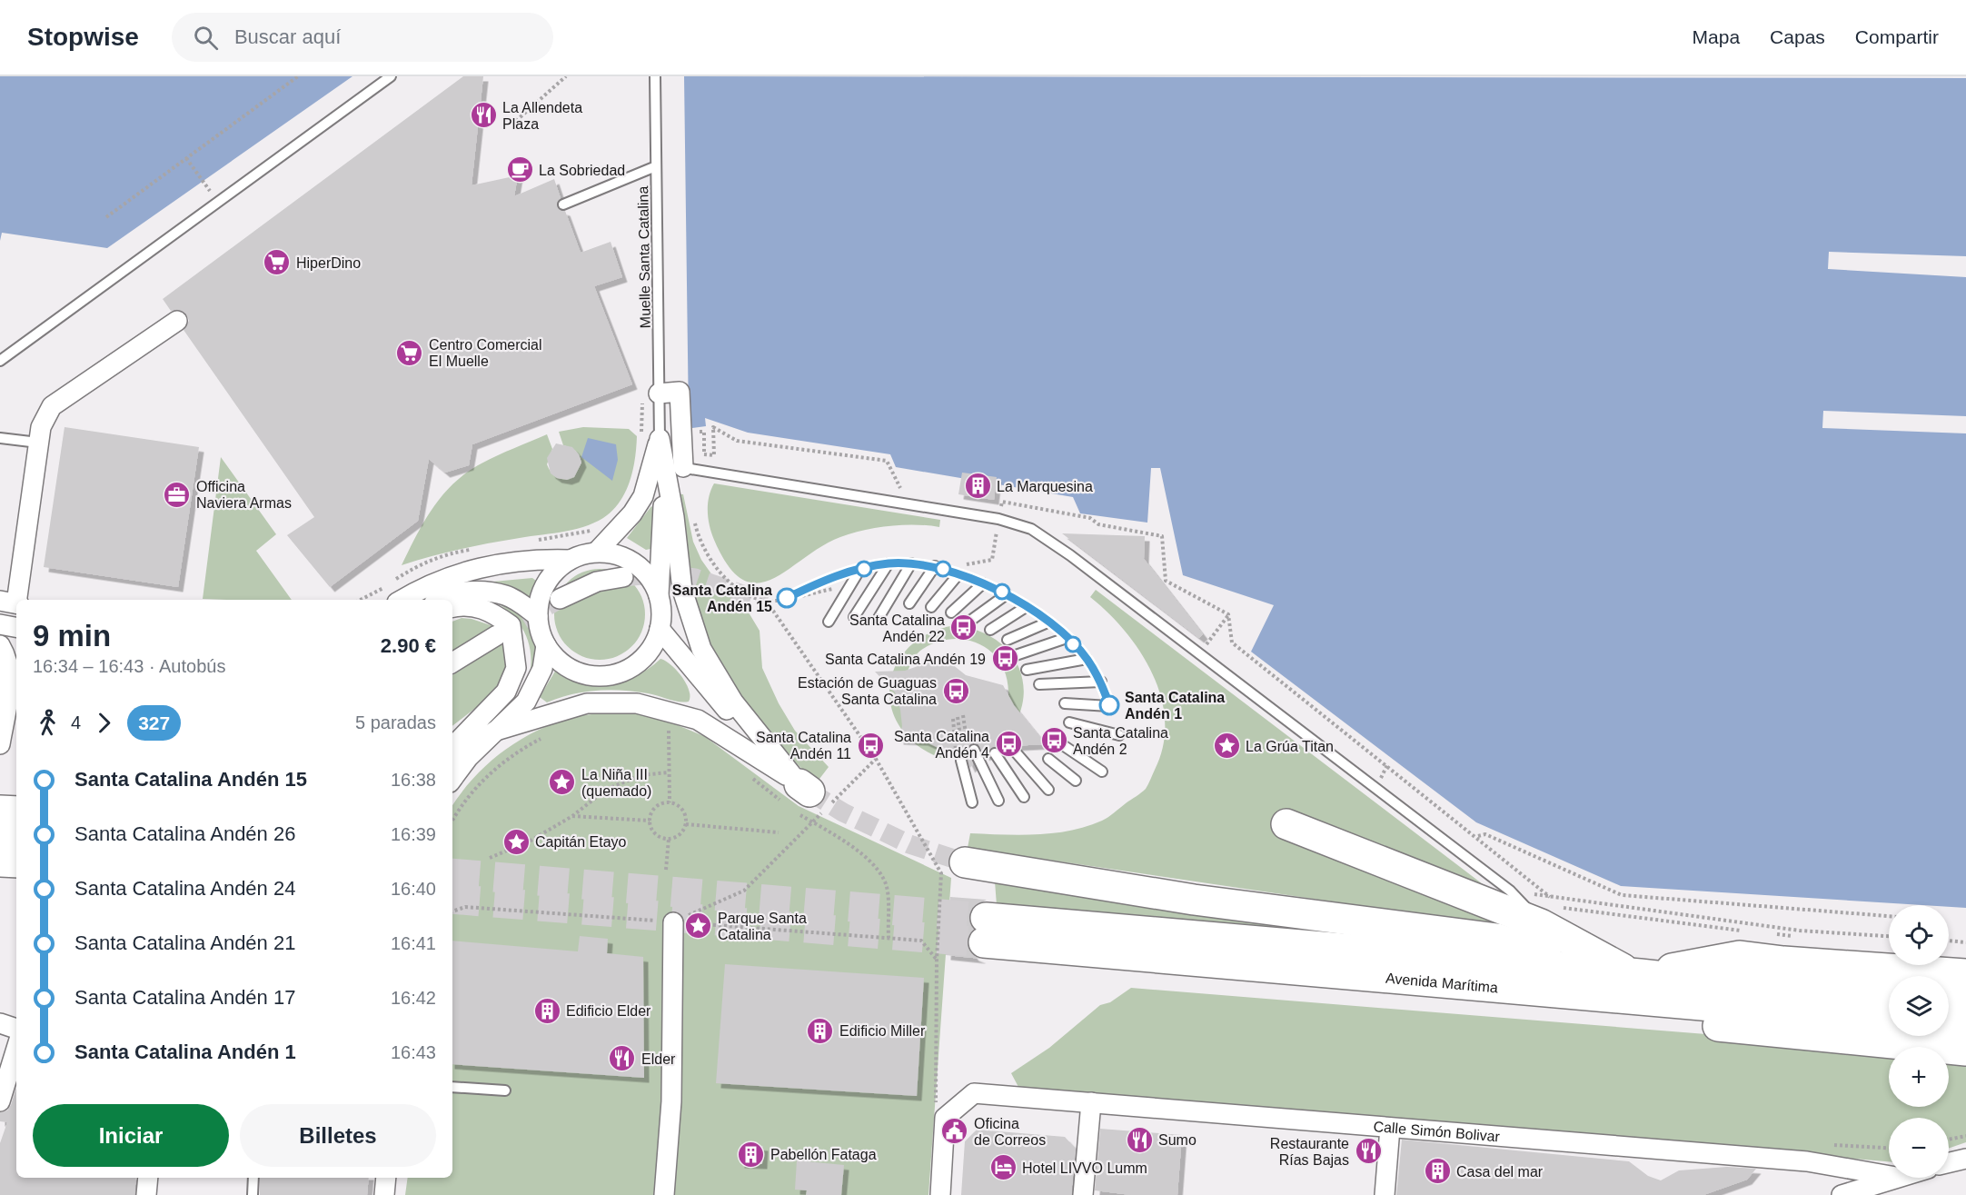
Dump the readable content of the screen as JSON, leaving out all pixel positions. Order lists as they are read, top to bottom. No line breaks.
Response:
{"streets":{"highway":["Avenida Marítima"],"street":["Calle Simón Bolivar"],"lane":["Muelle Santa Catalina"]},"places":{"restaurant":["La Allendeta Plaza","Elder","Sumo","Restaurante Rías Bajas"],"cafe":["La Sobriedad"],"supermarket":["HiperDino","Centro Comercial El Muelle"],"building":["La Marquesina","Edificio Elder","Edificio Miller","Pabellón Fataga","Casa del mar"],"office":["Officina Naviera Armas"],"other":["Santa Catalina Andén 15","Santa Catalina Andén 1"],"bus stop":["Santa Catalina Andén 22","Santa Catalina Andén 19","Estación de Guaguas Santa Catalina","Santa Catalina Andén 2","Santa Catalina Andén 4","Santa Catalina Andén 11"],"place":["La Grúa Titan","La Niña III (quemado)","Capitán Etayo","Parque Santa Catalina"],"public building":["Oficina de Correos"],"hotel":["Hotel LIVVO Lumm"]},"lines":["bus line 327"],"page":{"header":"Stopwise","search":"Buscar aquí","nav":["Mapa","Capas","Compartir"],"heading":["9 min","16:34 – 16:43 · Autobús","2.90 €"],"legs":["4","327","5 paradas"],"list":[{"name":"Santa Catalina Andén 15","value":"16:38"},{"name":"Santa Catalina Andén 26","value":"16:39"},{"name":"Santa Catalina Andén 24","value":"16:40"},{"name":"Santa Catalina Andén 21","value":"16:41"},{"name":"Santa Catalina Andén 17","value":"16:42"},{"name":"Santa Catalina Andén 1","value":"16:43"}],"map_buttons":["+","−"],"buttons":["Iniciar","Billetes"]}}
